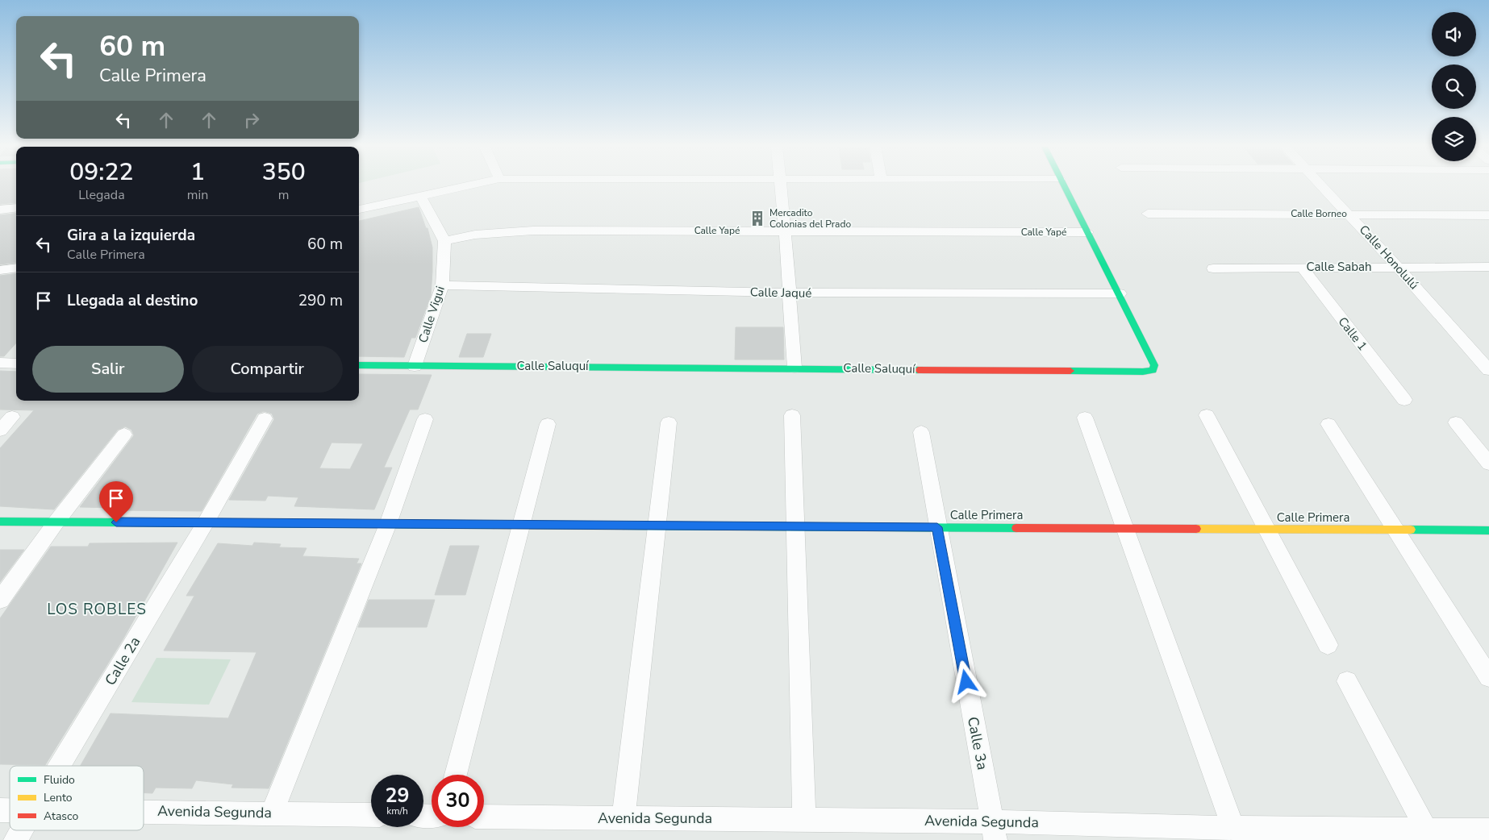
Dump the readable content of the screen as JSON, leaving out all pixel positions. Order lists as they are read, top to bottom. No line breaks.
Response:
{"streets":{"street":["Calle Borneo","Calle Yapé","Calle Honolulú","Calle Sabah","Calle Jaqué","Calle Vigui","Calle 1","Calle Saluquí","Calle Primera","Calle 2a","Calle 3a","Avenida Segunda"]},"crossings":[["Calle Borneo","Calle Honolulú"],["Calle Yapé","Calle Vigui"],["Calle Yapé","Calle Saluquí"],["Calle Honolulú","Calle Sabah"],["Calle Sabah","Calle 1"],["Calle Jaqué","Calle Vigui"],["Calle Jaqué","Calle Saluquí"],["Calle Vigui","Calle Saluquí"],["Calle Primera","Calle 2a"],["Calle Primera","Calle 3a"],["Calle 3a","Avenida Segunda"]],"districts":["LOS ROBLES"],"places":{"building":["Mercadito Colonias del Prado"]},"legend":["Fluido","Lento","Atasco"],"page":{"turn":["60 m","Calle Primera"],"eta":["09:22","Llegada","1","min","350","m"],"list":[{"name":"Gira a la izquierda","note":"Calle Primera","value":"60 m"},{"name":"Llegada al destino","value":"290 m"}],"buttons":["Salir","Compartir"],"speed":"29 km/h","limit":"30"}}
